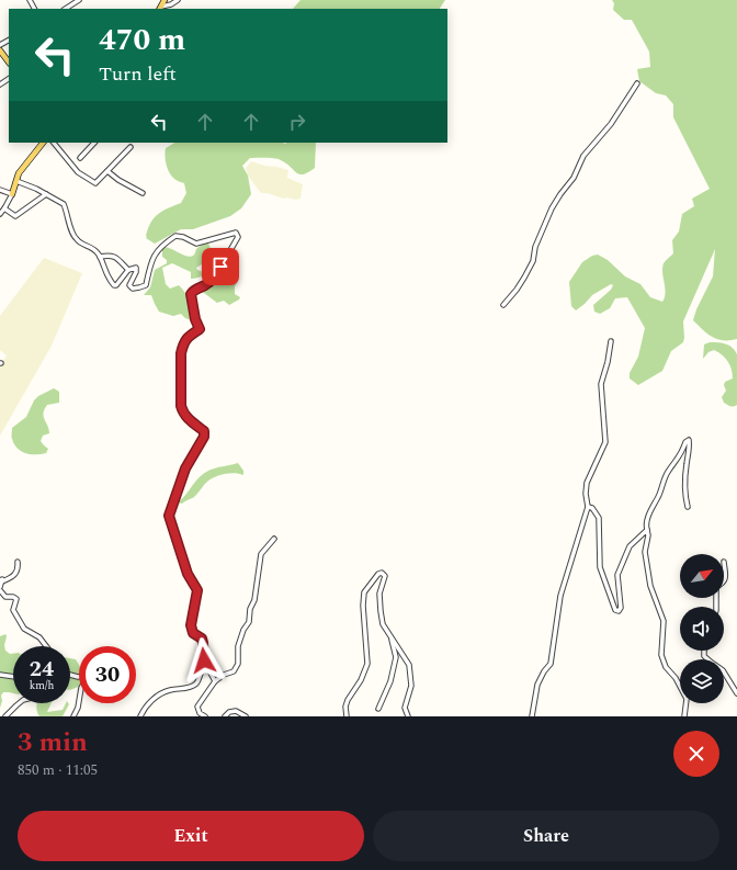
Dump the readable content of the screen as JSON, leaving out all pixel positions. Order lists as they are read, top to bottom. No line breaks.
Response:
{"north":"top right","page":{"turn":["470 m","Turn left"],"speed":"24 km/h","limit":"30","heading":["3 min","850 m · 11:05"],"buttons":["Exit","Share"]}}
